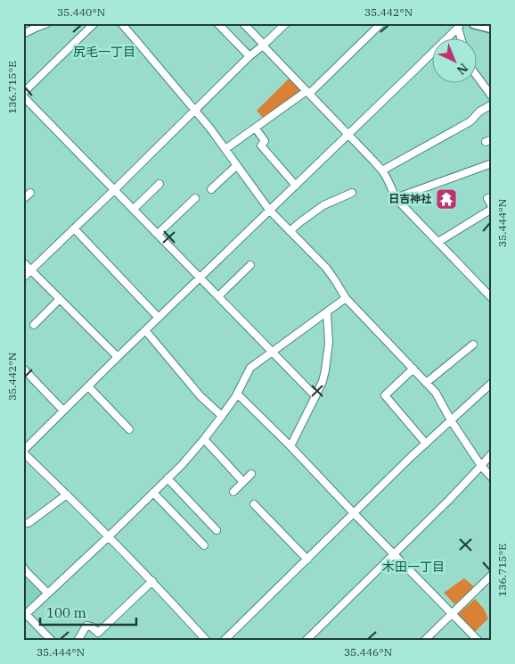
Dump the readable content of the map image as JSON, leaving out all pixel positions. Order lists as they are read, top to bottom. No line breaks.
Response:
{"districts":["尻毛一丁目","木田一丁目"],"places":{"temple":["日吉神社"]},"scale_bar":"100 m","north":"bottom right","coordinates":["35.440°N","35.442°N","136.715°E","35.444°N","35.446°N"]}
